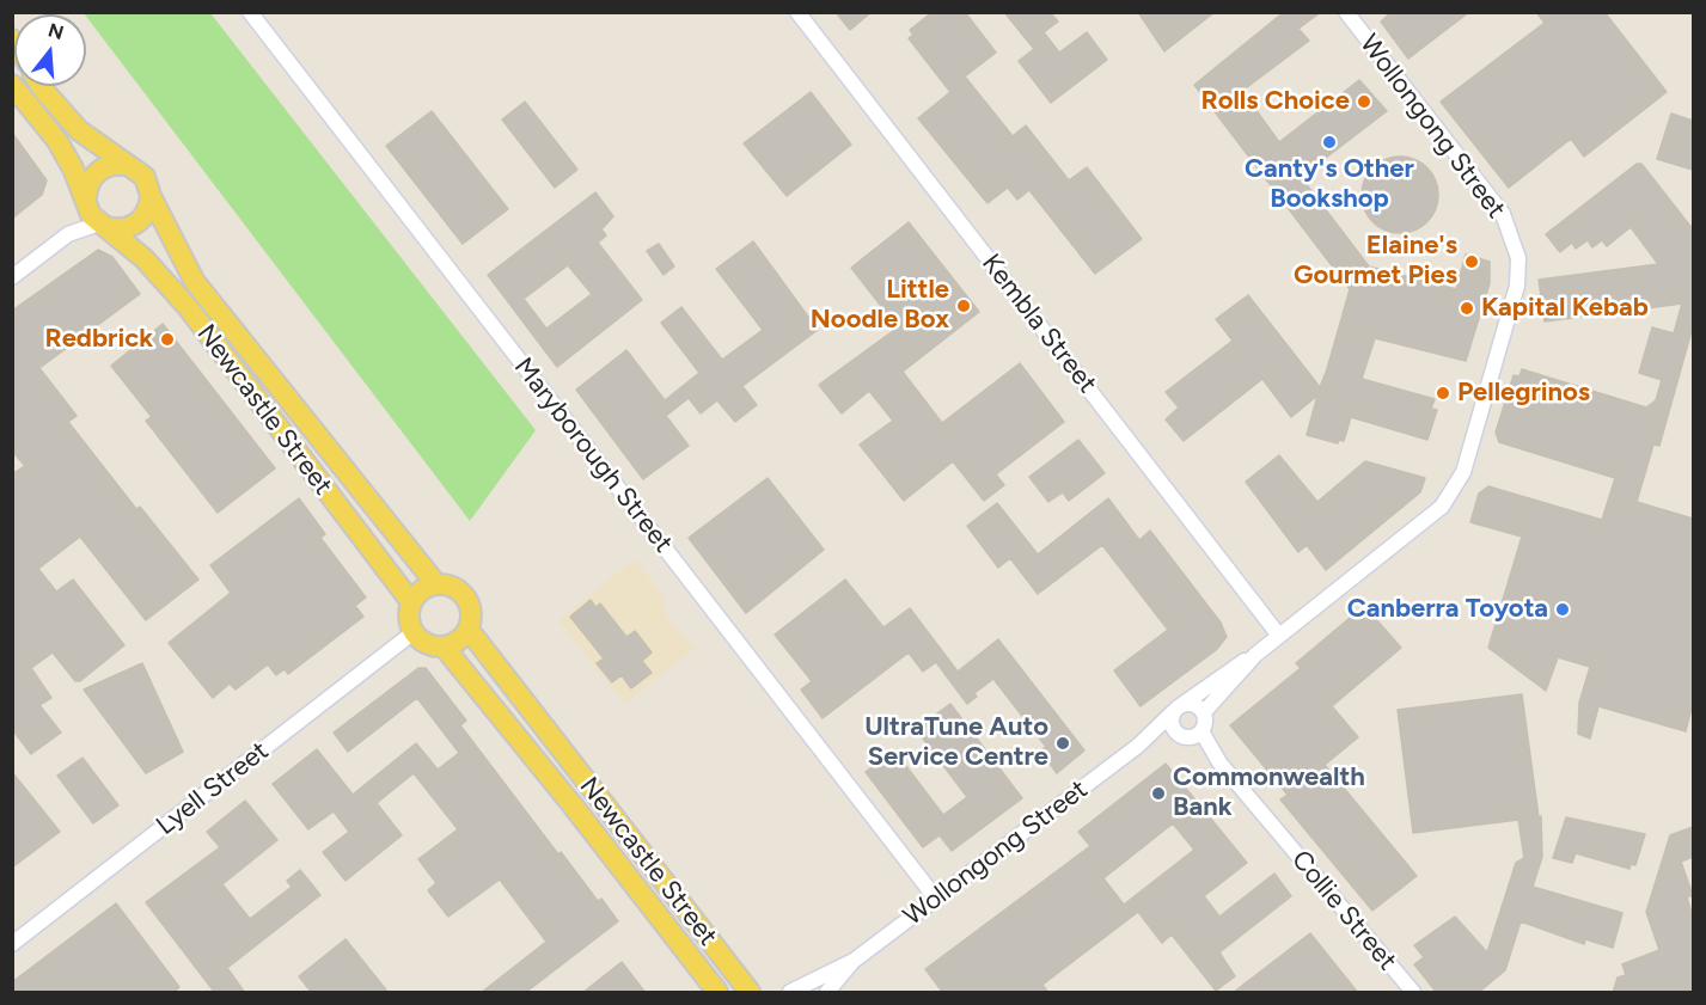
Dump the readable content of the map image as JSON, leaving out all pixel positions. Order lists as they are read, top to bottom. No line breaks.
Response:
{"streets":{"main road":["Newcastle Street"],"street":["Wollongong Street","Kembla Street","Maryborough Street","Lyell Street","Collie Street"]},"crossings":[["Wollongong Street","Kembla Street"],["Wollongong Street","Maryborough Street"],["Wollongong Street","Collie Street"],["Newcastle Street","Lyell Street"]],"places":["Rolls Choice","Canty's Other Bookshop","Elaine's Gourmet Pies","Little Noodle Box","Kapital Kebab","Redbrick","Pellegrinos","Canberra Toyota","UltraTune Auto Service Centre","Commonwealth Bank"],"north":"top"}
